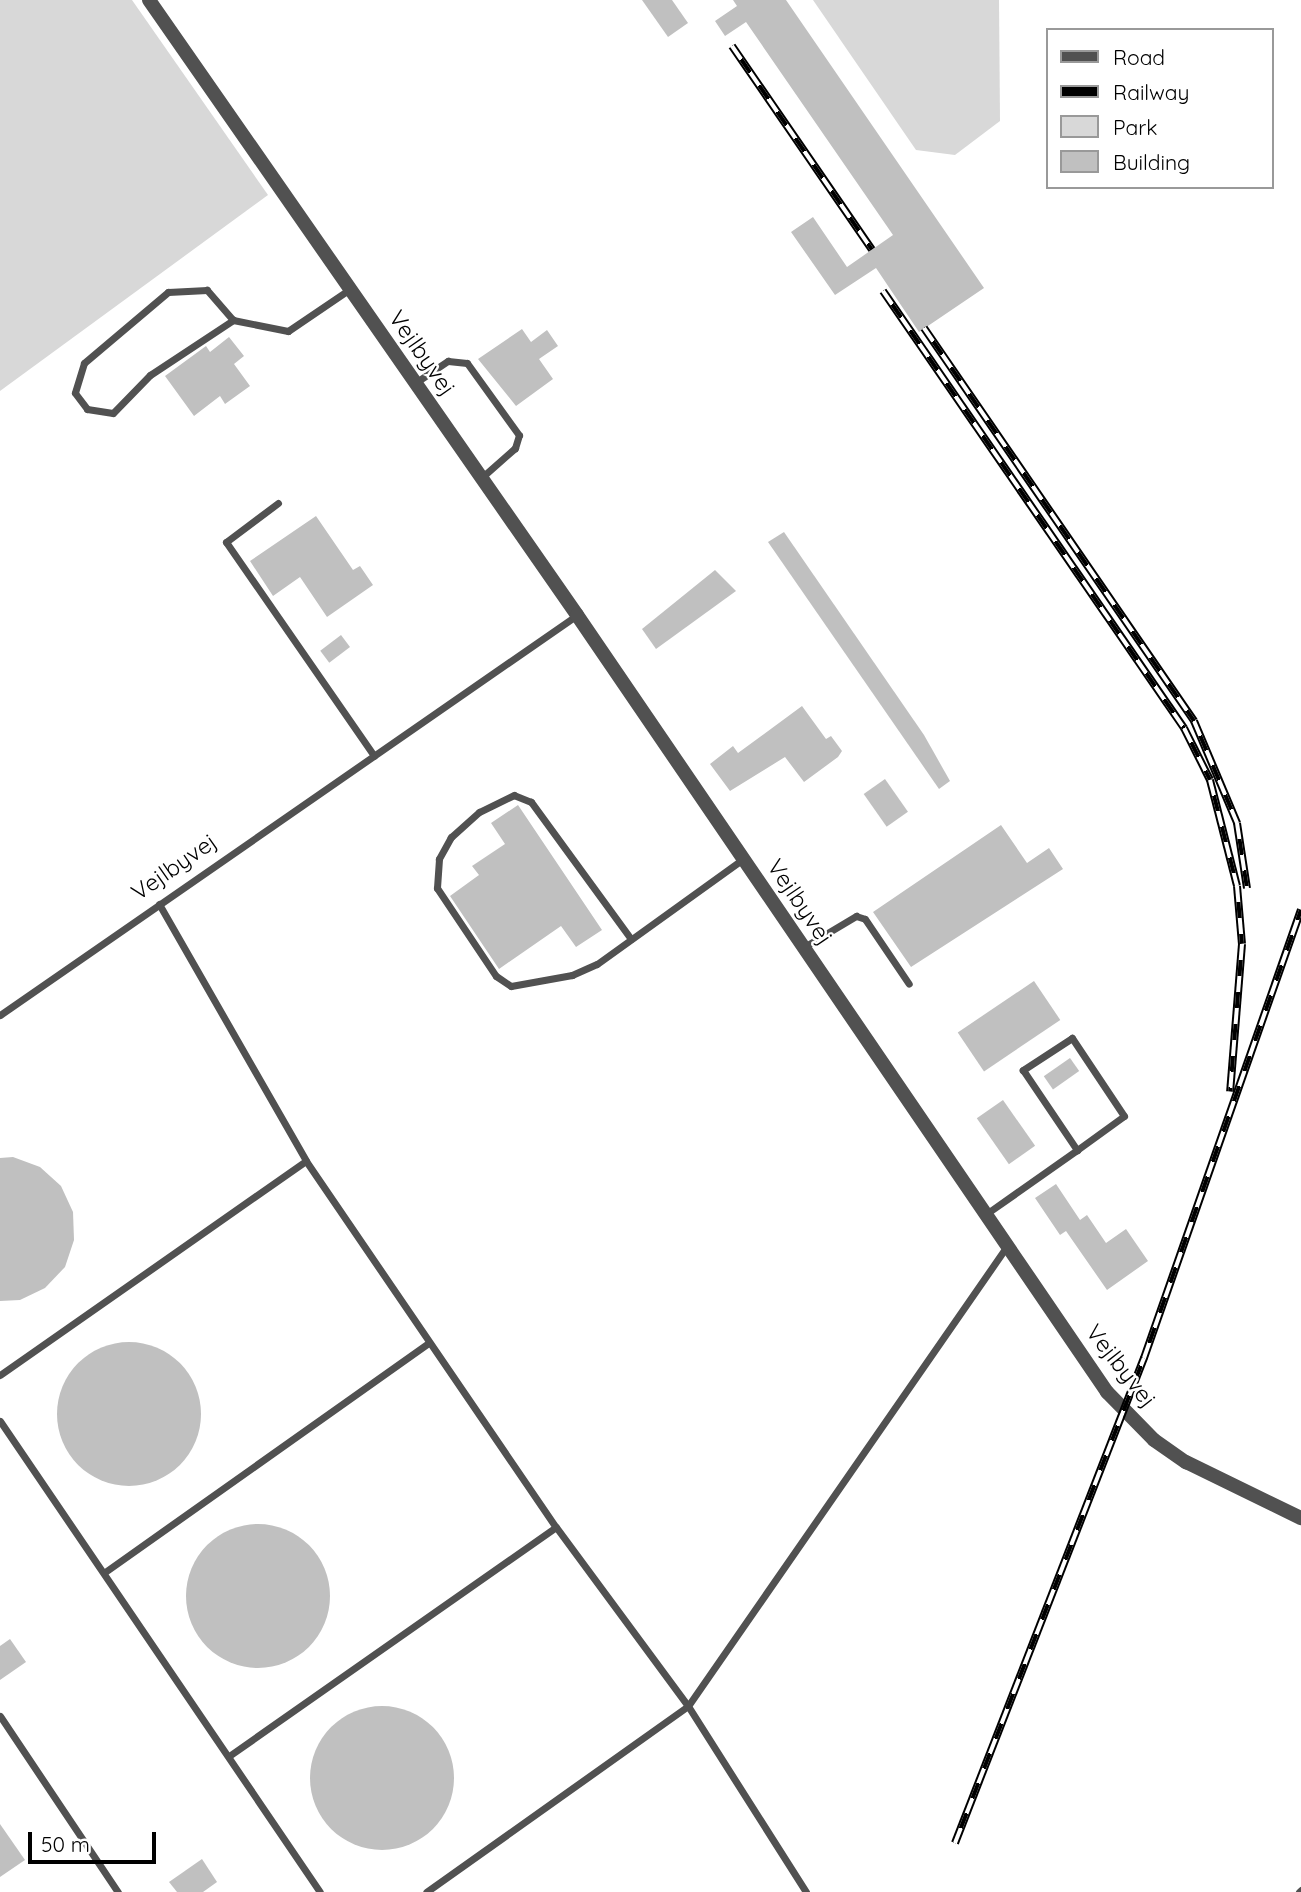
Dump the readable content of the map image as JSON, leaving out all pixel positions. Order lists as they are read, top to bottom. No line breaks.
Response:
{"streets":{"street":["Vejlbyvej"]},"legend":["Road","Railway","Park","Building"],"scale_bar":"50 m"}
